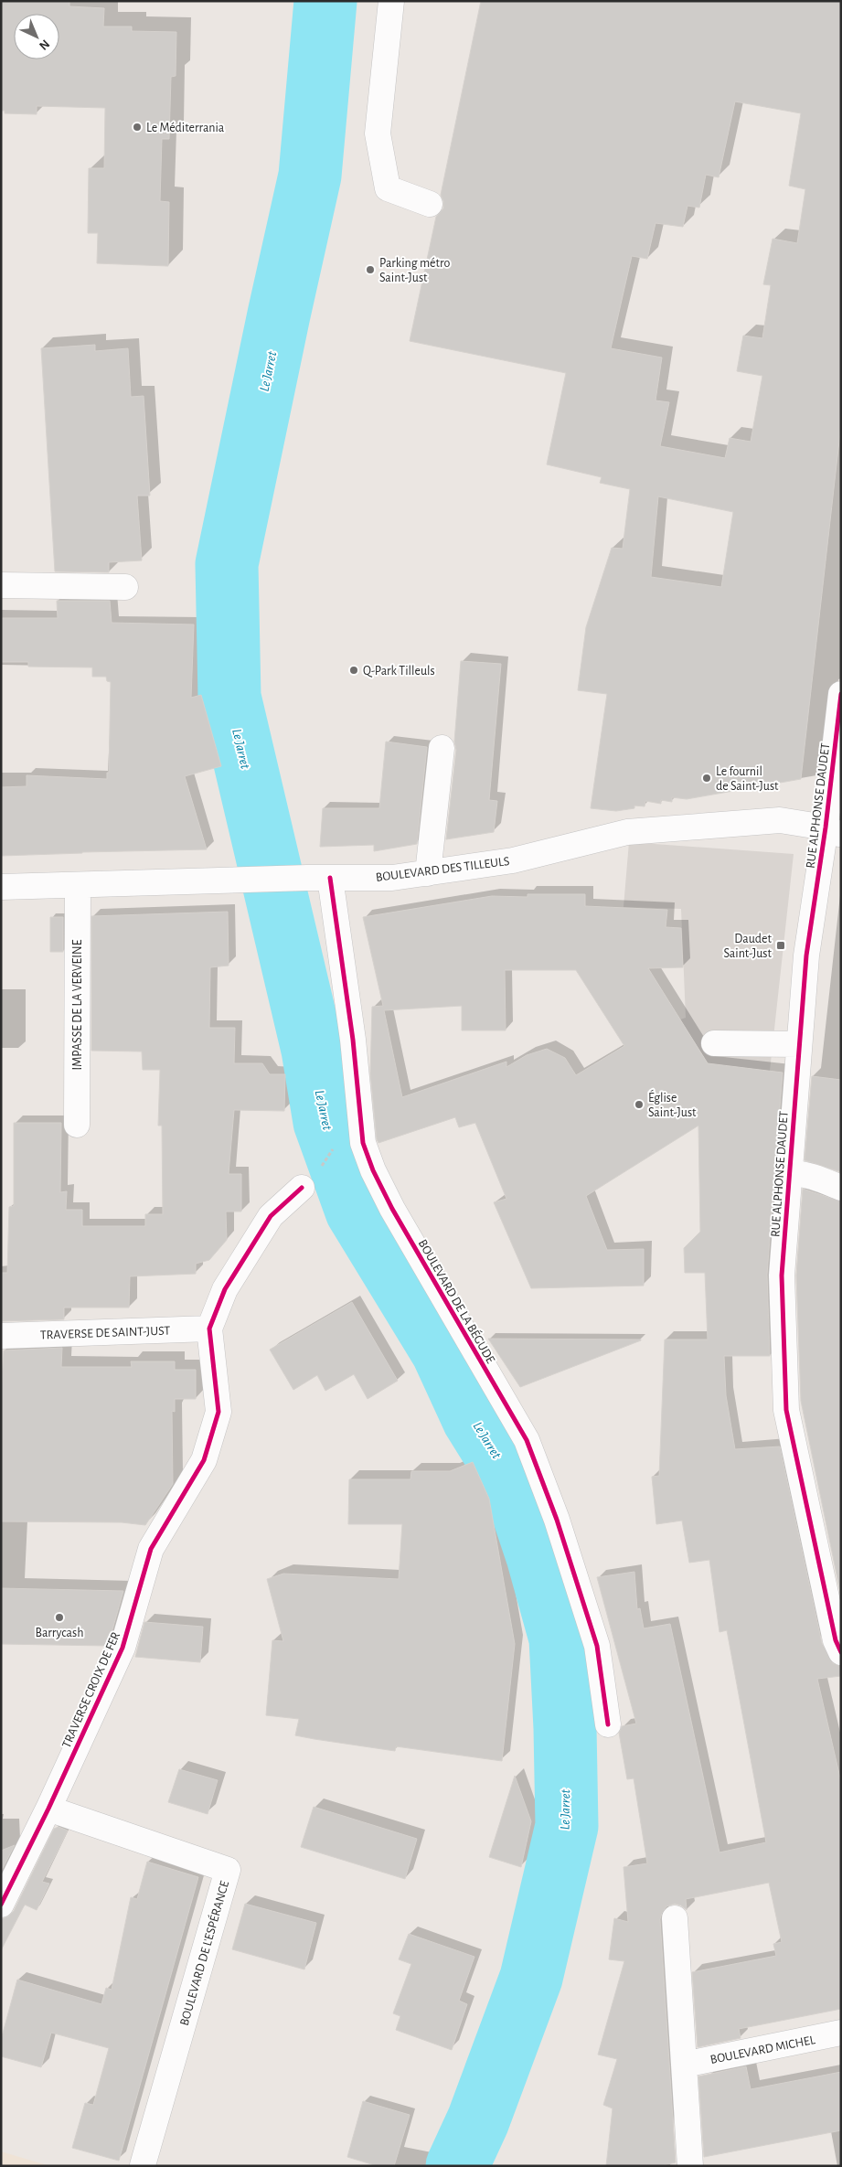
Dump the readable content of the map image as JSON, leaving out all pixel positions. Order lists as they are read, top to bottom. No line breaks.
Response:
{"streets":{"street":["RUE ALPHONSE DAUDET","BOULEVARD DES TILLEULS","IMPASSE DE LA VERVEINE","BOULEVARD DE LA BÉGUDE","TRAVERSE DE SAINT-JUST","TRAVERSE CROIX DE FER","BOULEVARD DE L'ESPÉRANCE","BOULEVARD MICHEL"]},"crossings":[["RUE ALPHONSE DAUDET","BOULEVARD DES TILLEULS"],["BOULEVARD DES TILLEULS","IMPASSE DE LA VERVEINE"],["BOULEVARD DES TILLEULS","BOULEVARD DE LA BÉGUDE"],["TRAVERSE DE SAINT-JUST","TRAVERSE CROIX DE FER"],["TRAVERSE CROIX DE FER","BOULEVARD DE L'ESPÉRANCE"]],"water":["Le Jarret"],"places":{"other":["Le Méditerrania","Parking métro Saint-Just","Q-Park Tilleuls","Le fournil de Saint-Just","Église Saint-Just","Barrycash"],"transit":["Daudet Saint-Just"]},"north":"bottom right"}
